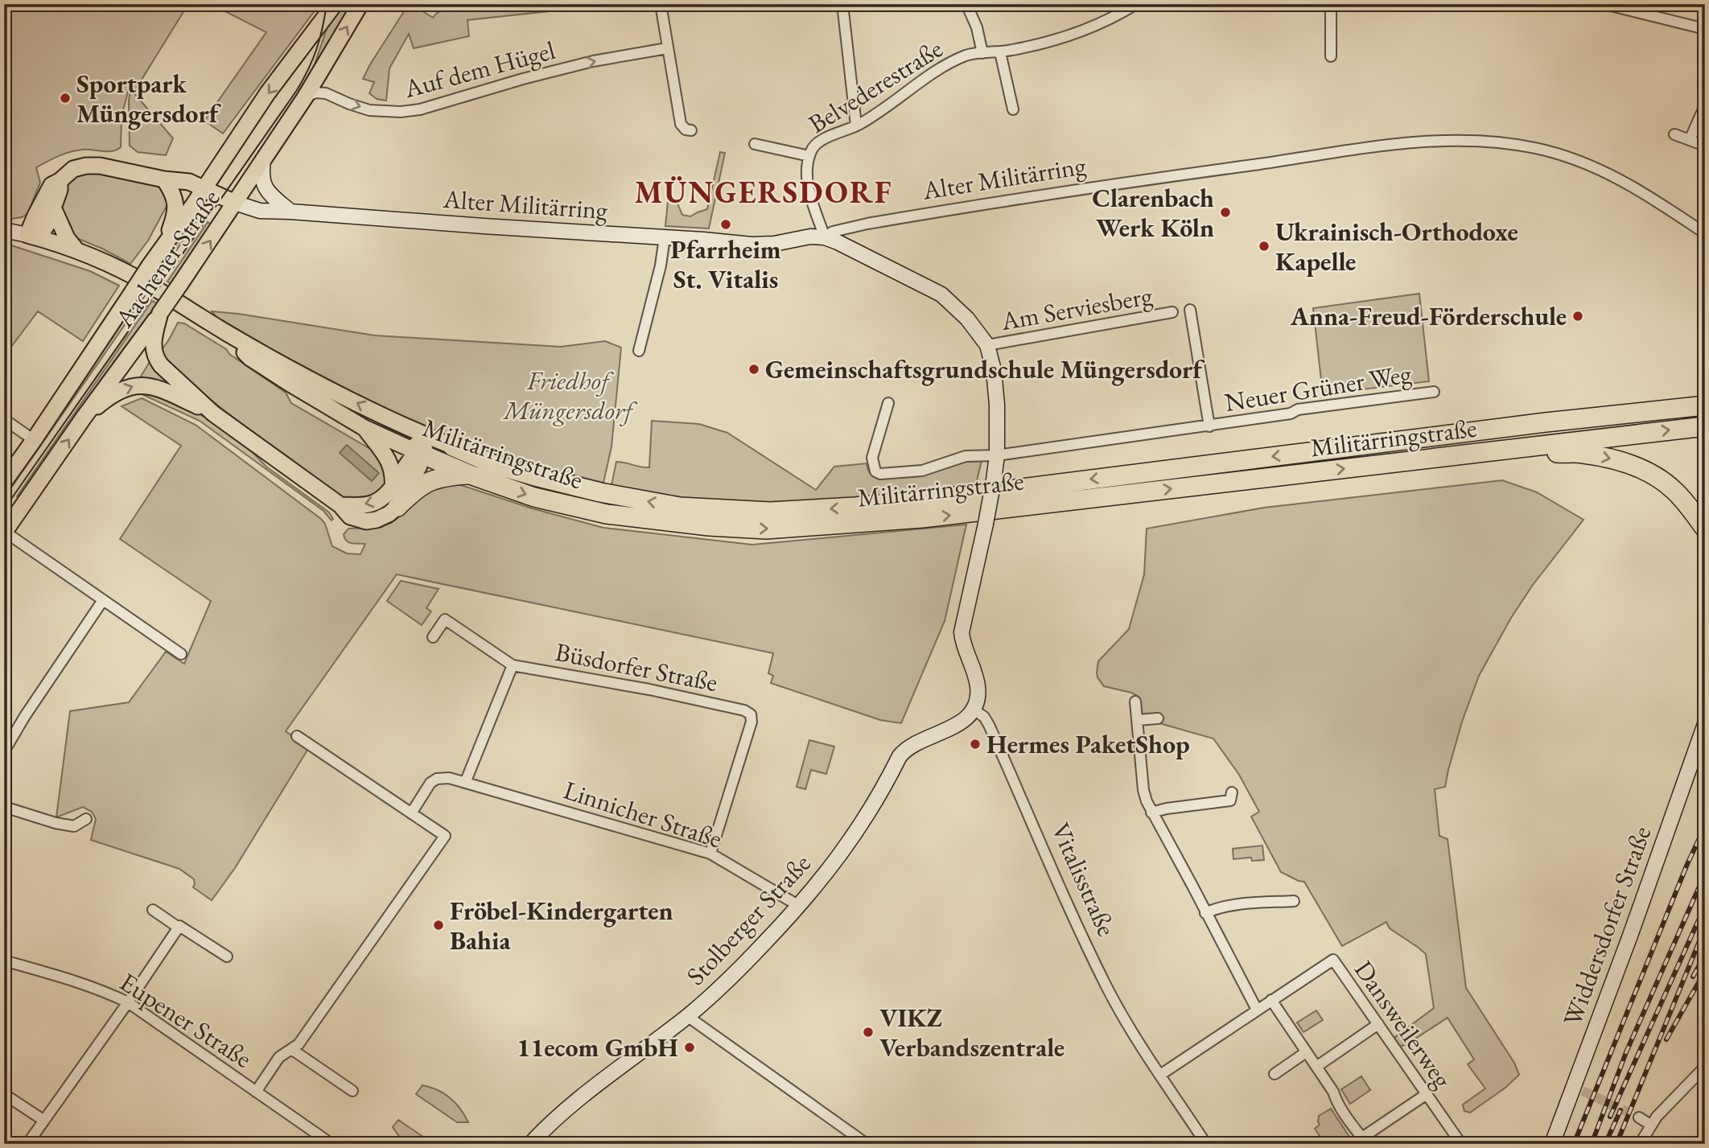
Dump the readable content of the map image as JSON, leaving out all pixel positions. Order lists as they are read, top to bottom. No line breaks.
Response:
{"streets":{"highway":["Militärringstraße"],"main road":["Aachener Straße"],"street":["Auf dem Hügel","Belvederestraße","Alter Militärring","Am Serviesberg","Neuer Grüner Weg","Büsdorfer Straße","Linnicher Straße","Vitalisstraße","Stolberger Straße","Widdersdorfer Straße","Eupener Straße","Dansweilerweg"]},"crossings":[["Auf dem Hügel","Aachener Straße"],["Alter Militärring","Aachener Straße"],["Büsdorfer Straße","Linnicher Straße"],["Linnicher Straße","Stolberger Straße"],["Vitalisstraße","Stolberger Straße"],["Vitalisstraße","Dansweilerweg"]],"one_way":["Auf dem Hügel"],"districts":["MÜNGERSDORF"],"parks":["Friedhof Müngersdorf"],"places":["Sportpark Müngersdorf","Clarenbach Werk Köln","Pfarrheim St. Vitalis","Ukrainisch-Orthodoxe Kapelle","Anna-Freud-Förderschule","Gemeinschaftsgrundschule Müngersdorf","Hermes PaketShop","Fröbel-Kindergarten Bahia","VIKZ Verbandszentrale","11ecom GmbH"]}
